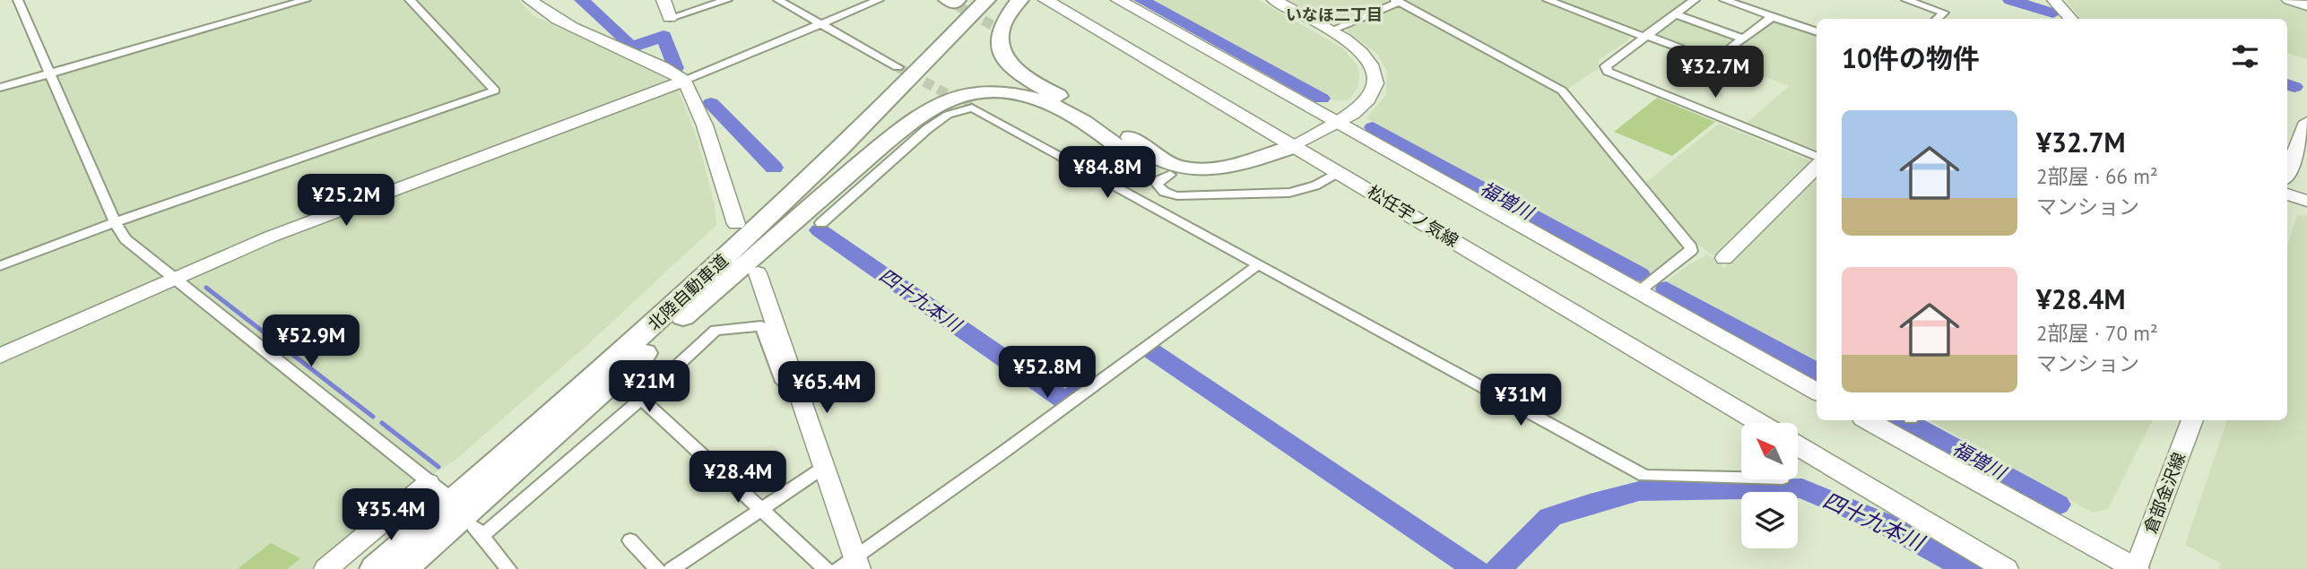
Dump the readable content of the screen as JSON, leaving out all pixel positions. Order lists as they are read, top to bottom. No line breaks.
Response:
{"streets":{"highway":["北陸自動車道"],"main road":["松任宇ノ気線"],"street":["倉部金沢線"]},"districts":["いなほ二丁目"],"water":["福増川","四十九本川"],"north":"top left","page":{"heading":"10件の物件","price":["¥32.7M","¥84.8M","¥25.2M","¥52.9M","¥52.8M","¥21M","¥65.4M","¥31M","¥28.4M","¥35.4M"],"list":[{"name":"¥32.7M","note":"2部屋 · 66 m² · マンション"},{"name":"¥28.4M","note":"2部屋 · 70 m² · マンション"}]}}
